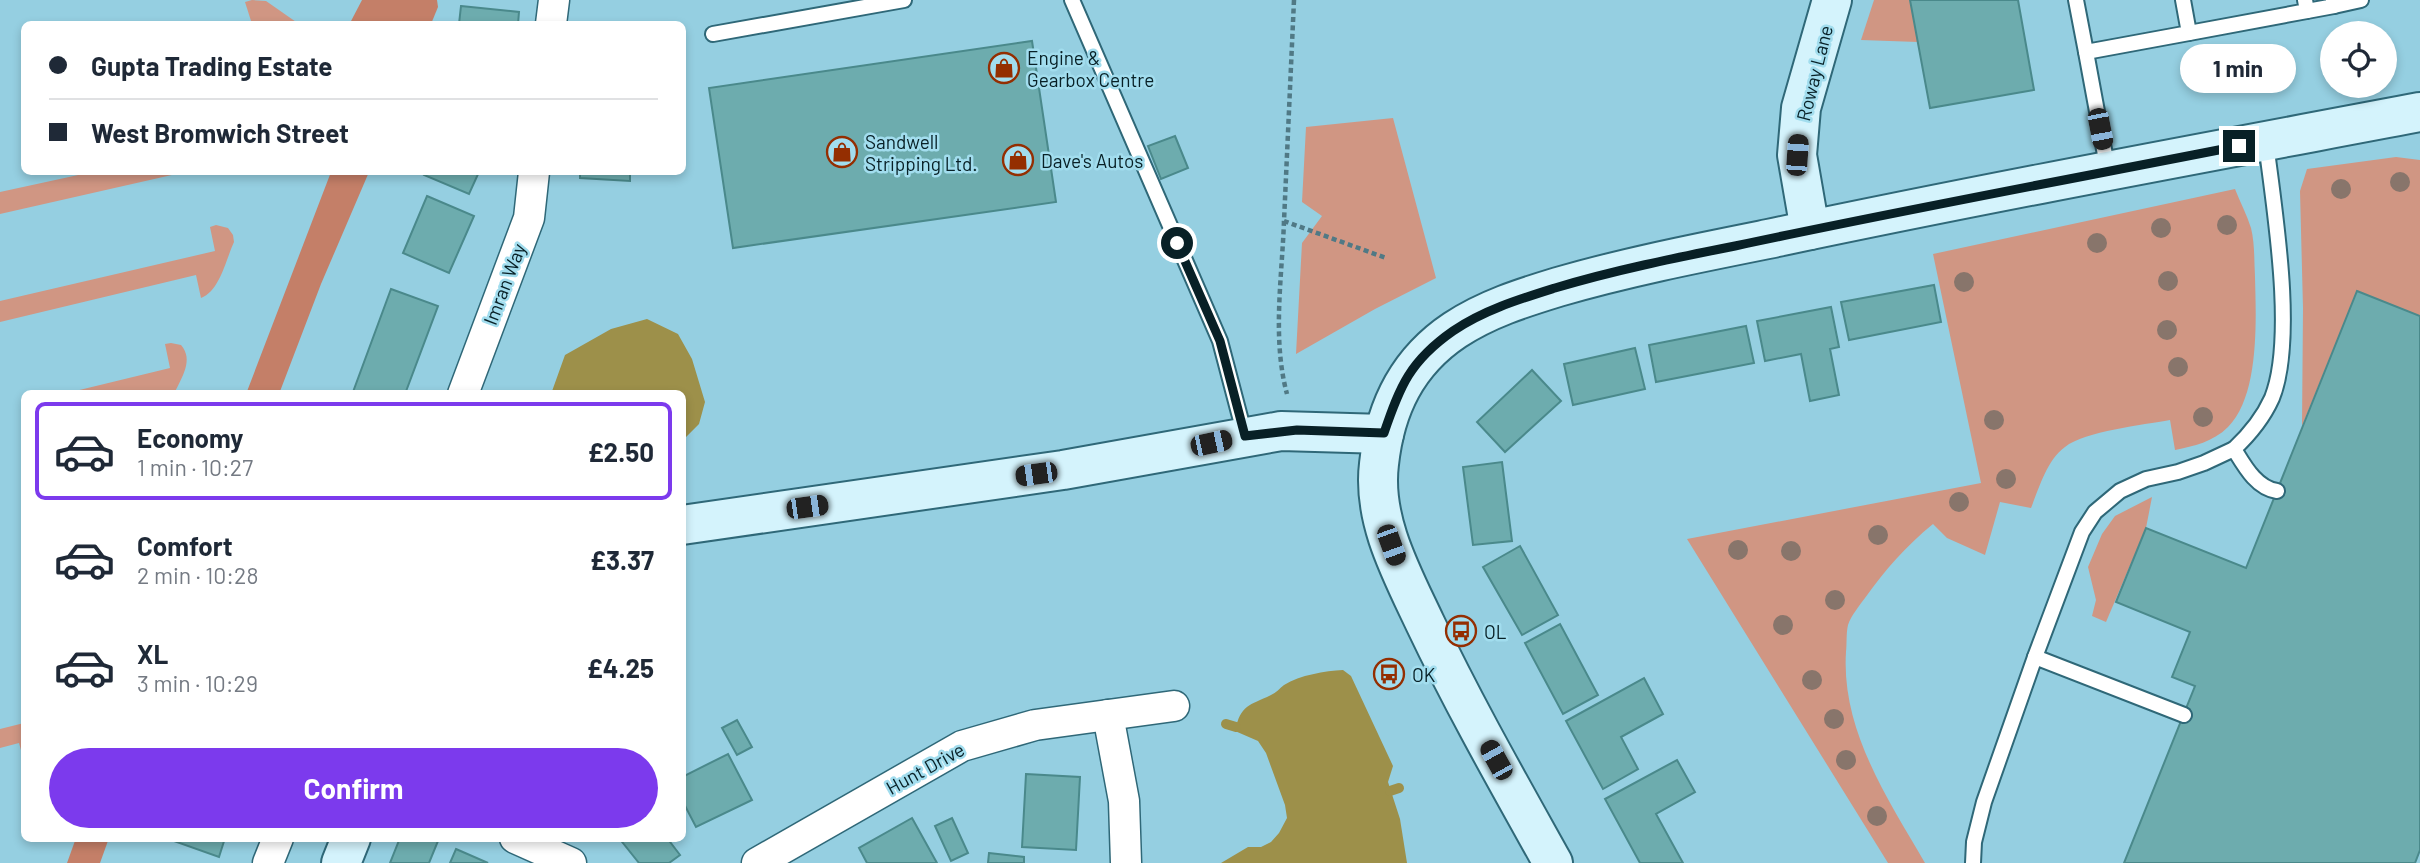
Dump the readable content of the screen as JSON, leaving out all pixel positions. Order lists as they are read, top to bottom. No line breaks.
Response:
{"streets":{"main road":["Roway Lane"],"street":["Imran Way","Hunt Drive"]},"places":{"shop":["Engine & Gearbox Centre","Sandwell Stripping Ltd.","Dave's Autos"],"bus stop":["OL","OK"]},"page":{"banner":["Gupta Trading Estate","West Bromwich Street"],"bubble":"1 min","list":[{"name":"Economy","note":"1 min · 10:27","value":"£2.50"},{"name":"Comfort","note":"2 min · 10:28","value":"£3.37"},{"name":"XL","note":"3 min · 10:29","value":"£4.25"}],"buttons":"Confirm"}}
